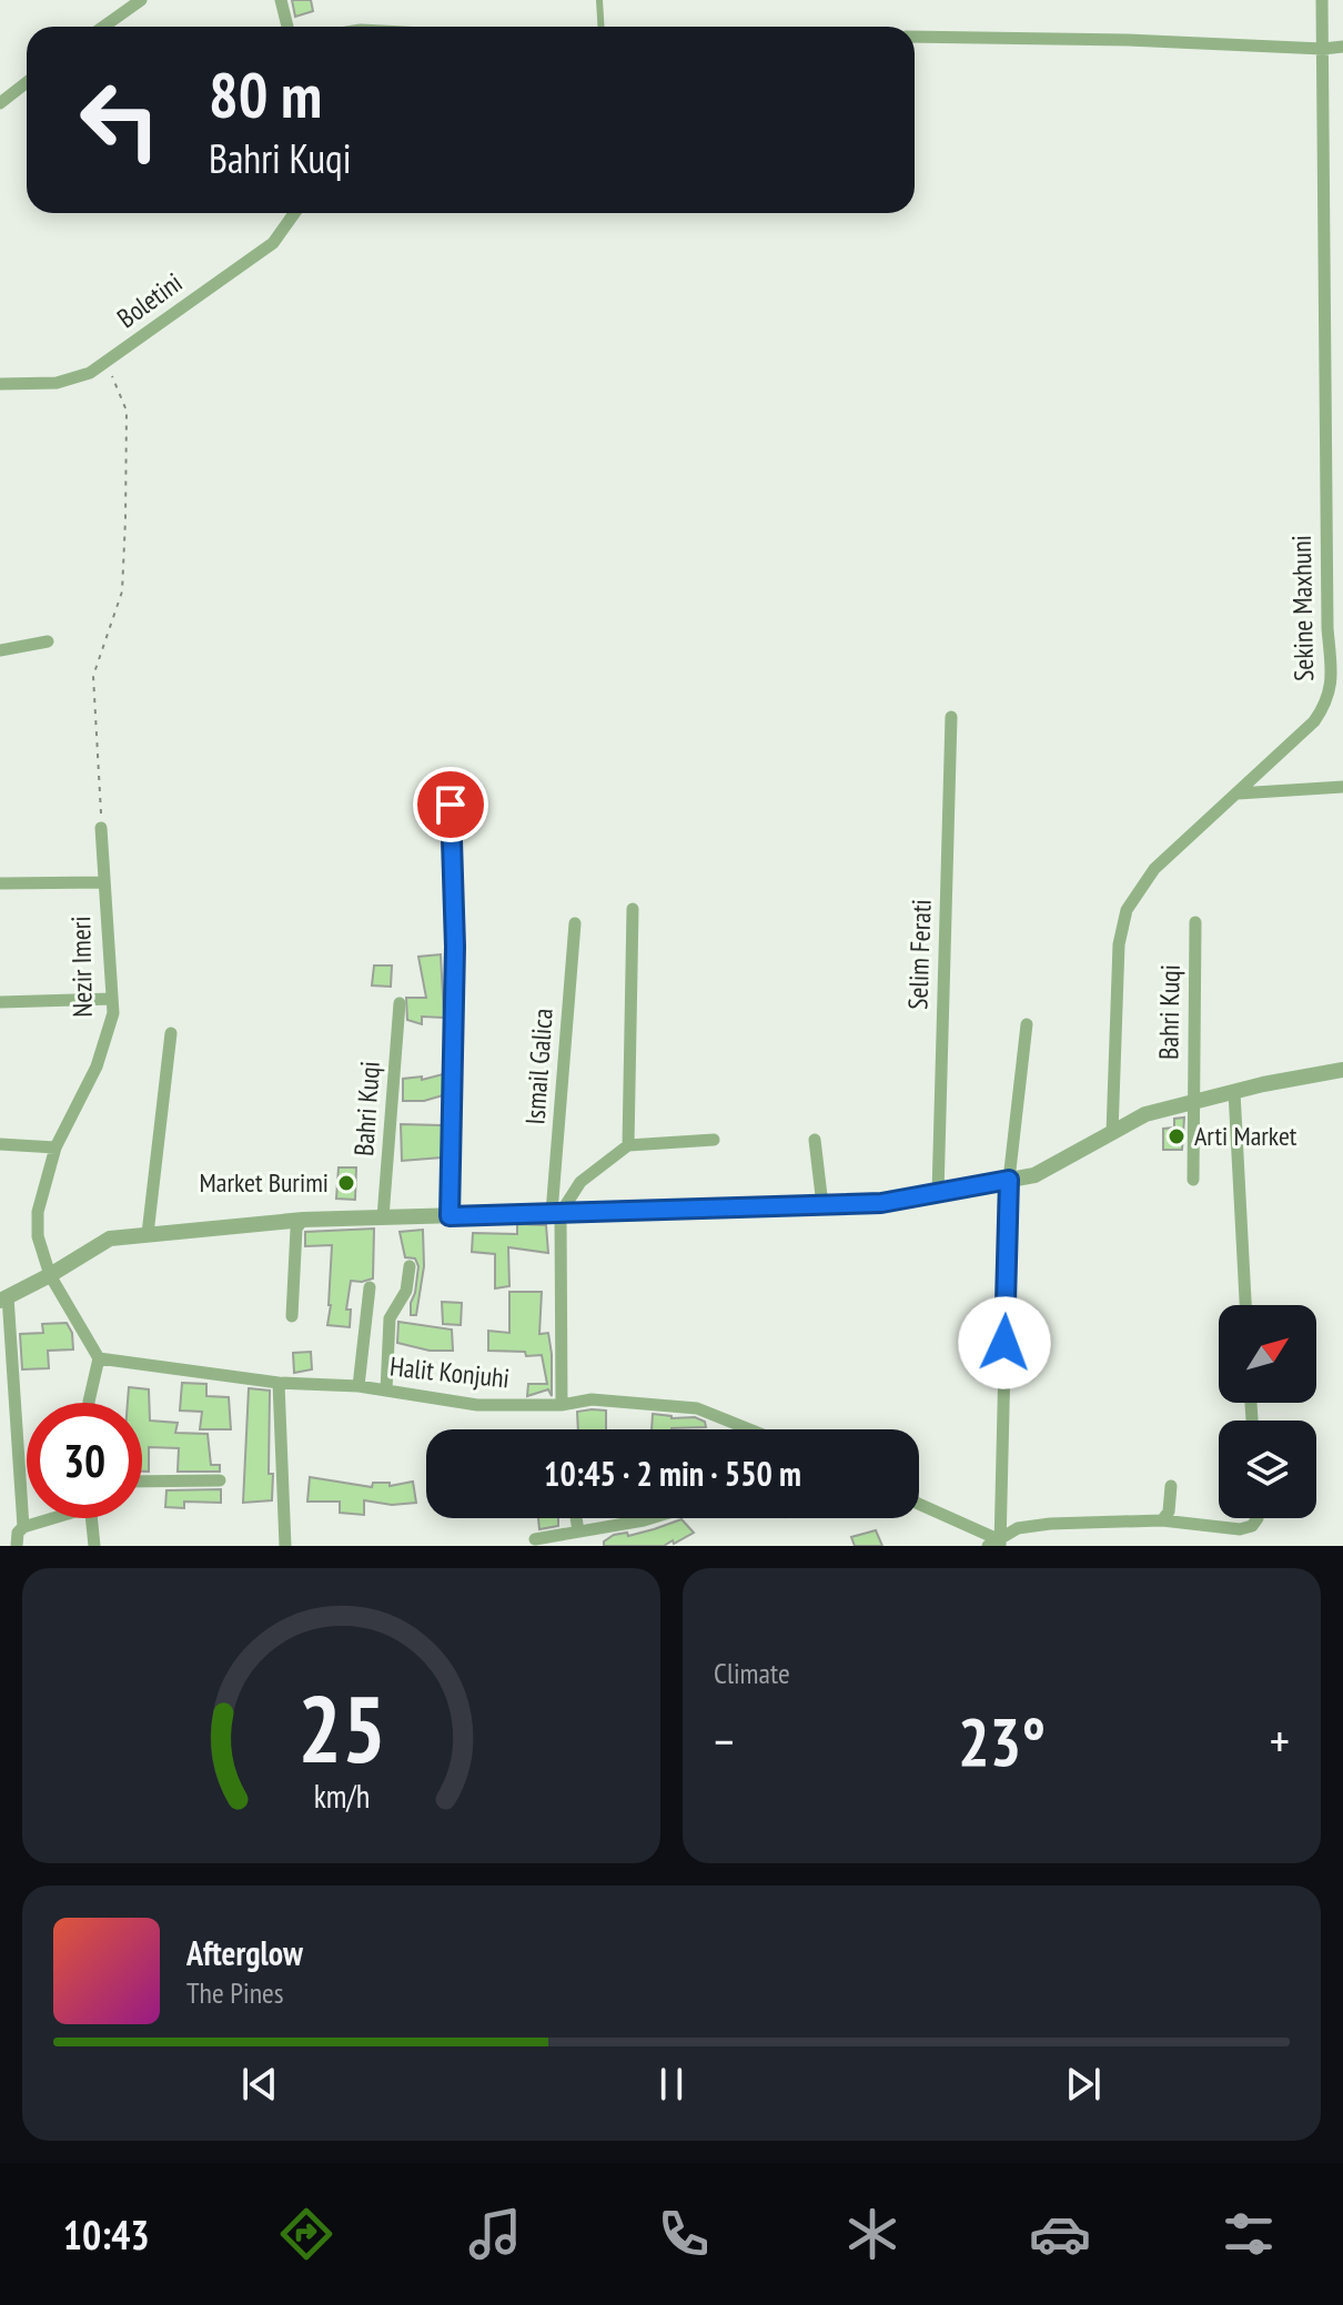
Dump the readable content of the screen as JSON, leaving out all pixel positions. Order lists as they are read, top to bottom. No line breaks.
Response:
{"streets":{"street":["Boletini","Sekine Maxhuni","Selim Ferati","Nezir Imeri","Bahri Kuqi","Ismail Galica","Halit Konjuhi"]},"crossings":[["Nezir Imeri","Halit Konjuhi"],["Ismail Galica","Halit Konjuhi"]],"places":["Arti Market","Market Burimi"],"north":"top right","page":{"turn":["80 m","Bahri Kuqi"],"limit":"30","trip":"10:45 · 2 min · 550 m","tile":"Climate","heat":["−","23°","+"],"song":["Afterglow","The Pines"],"tabs":"10:43","gauge":["25","km/h"]}}
